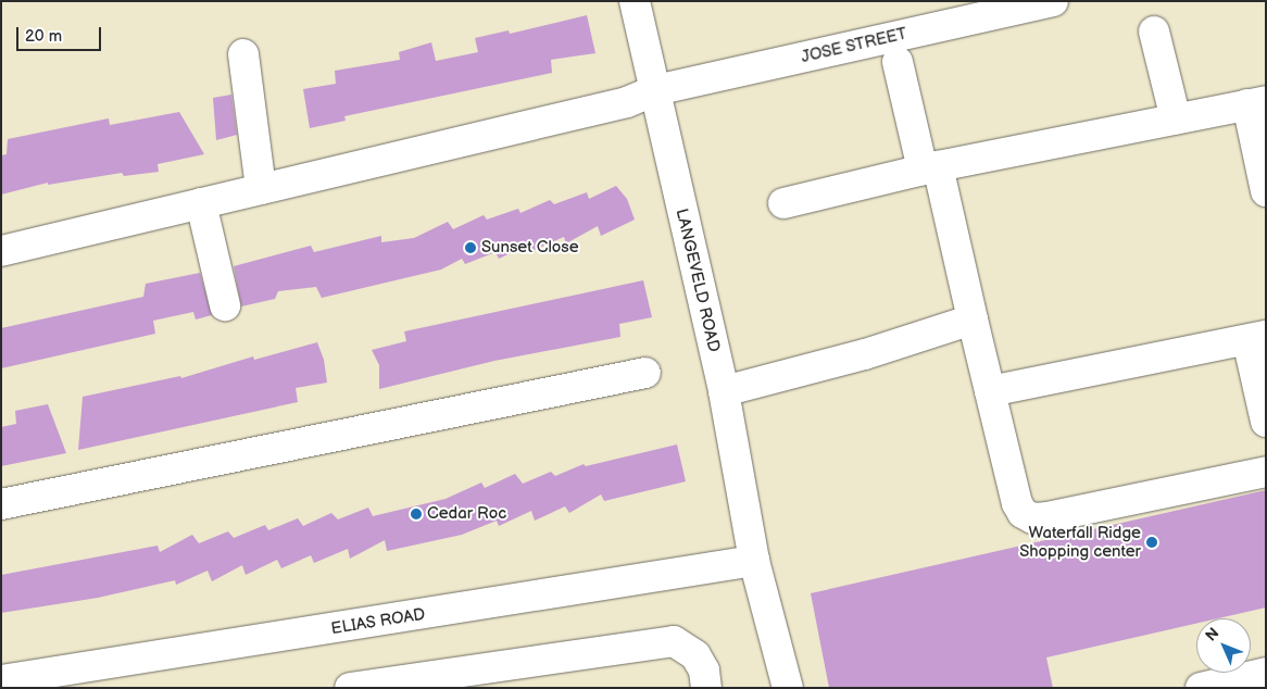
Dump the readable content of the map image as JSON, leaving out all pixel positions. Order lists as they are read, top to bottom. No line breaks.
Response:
{"streets":{"street":["JOSE STREET","LANGEVELD ROAD","ELIAS ROAD"]},"crossings":[["JOSE STREET","LANGEVELD ROAD"],["LANGEVELD ROAD","ELIAS ROAD"]],"places":["Sunset Close","Cedar Roc","Waterfall Ridge Shopping center"],"scale_bar":"20 m","north":"top left"}
